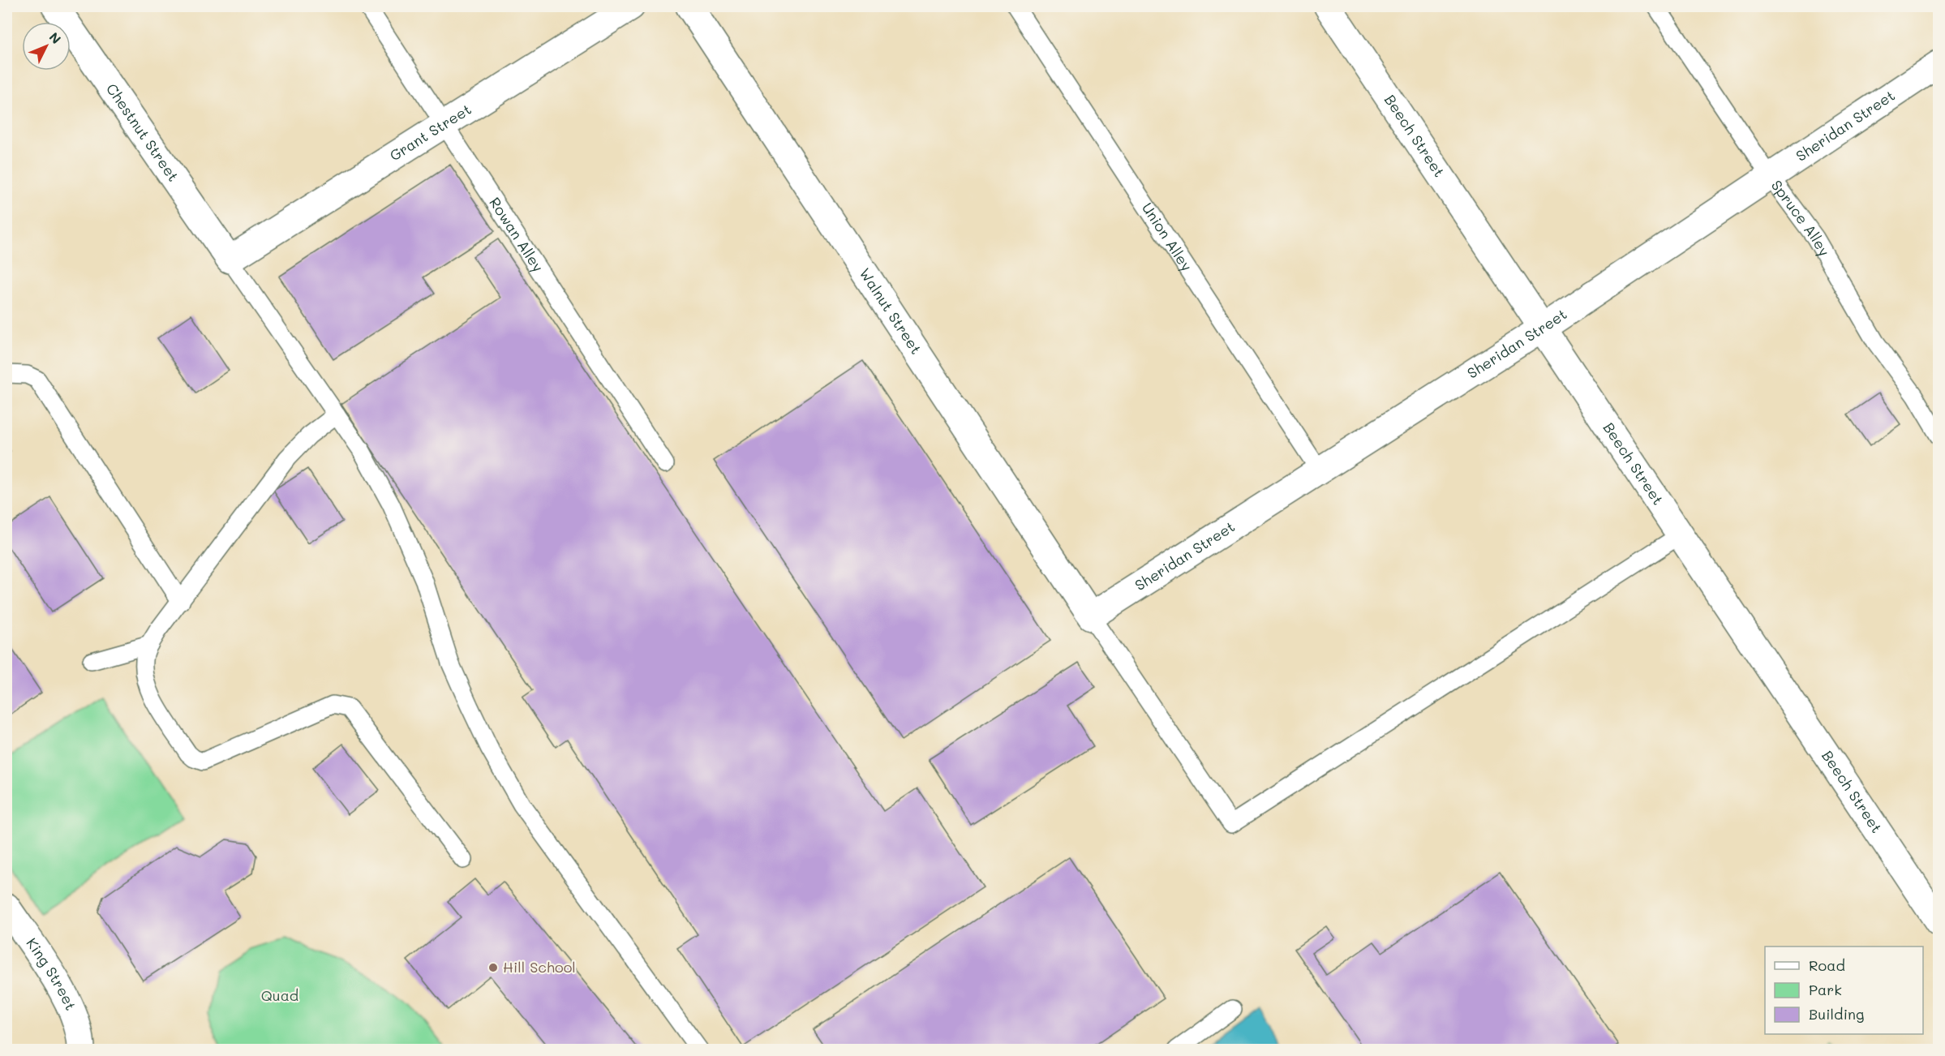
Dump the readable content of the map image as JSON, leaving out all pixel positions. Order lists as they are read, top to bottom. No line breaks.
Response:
{"streets":{"street":["Sheridan Street","Chestnut Street","Grant Street","Beech Street","Walnut Street","King Street"],"lane":["Spruce Alley","Rowan Alley","Union Alley"]},"crossings":[["Sheridan Street","Beech Street"],["Sheridan Street","Spruce Alley"],["Sheridan Street","Union Alley"],["Sheridan Street","Walnut Street"],["Chestnut Street","Grant Street"],["Grant Street","Rowan Alley"]],"parks":["Quad"],"places":["Hill School"],"legend":["Road","Park","Building"],"north":"top right"}
